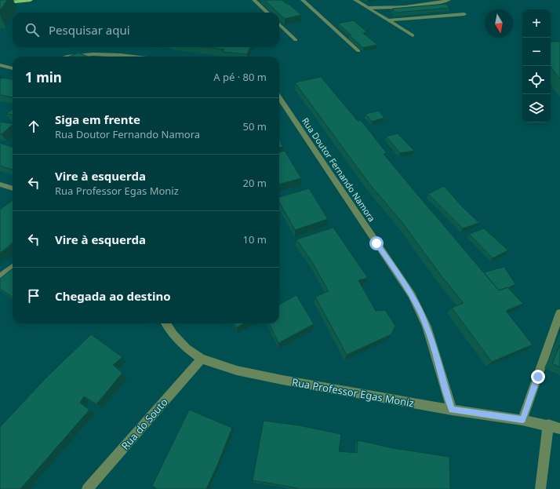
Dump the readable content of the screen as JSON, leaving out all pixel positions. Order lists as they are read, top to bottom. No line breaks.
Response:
{"streets":{"street":["Rua Doutor Fernando Namora","Rua Professor Egas Moniz","Rua do Souto"]},"crossings":[["Rua Doutor Fernando Namora","Rua Professor Egas Moniz"],["Rua Professor Egas Moniz","Rua do Souto"]],"north":"bottom","page":{"map_buttons":["+","−"],"search":"Pesquisar aqui","heading":["1 min","A pé · 80 m"],"list":[["Siga em frente","Rua Doutor Fernando Namora","50 m"],["Vire à esquerda","Rua Professor Egas Moniz","20 m"],["Vire à esquerda","10 m"],"Chegada ao destino"]}}
